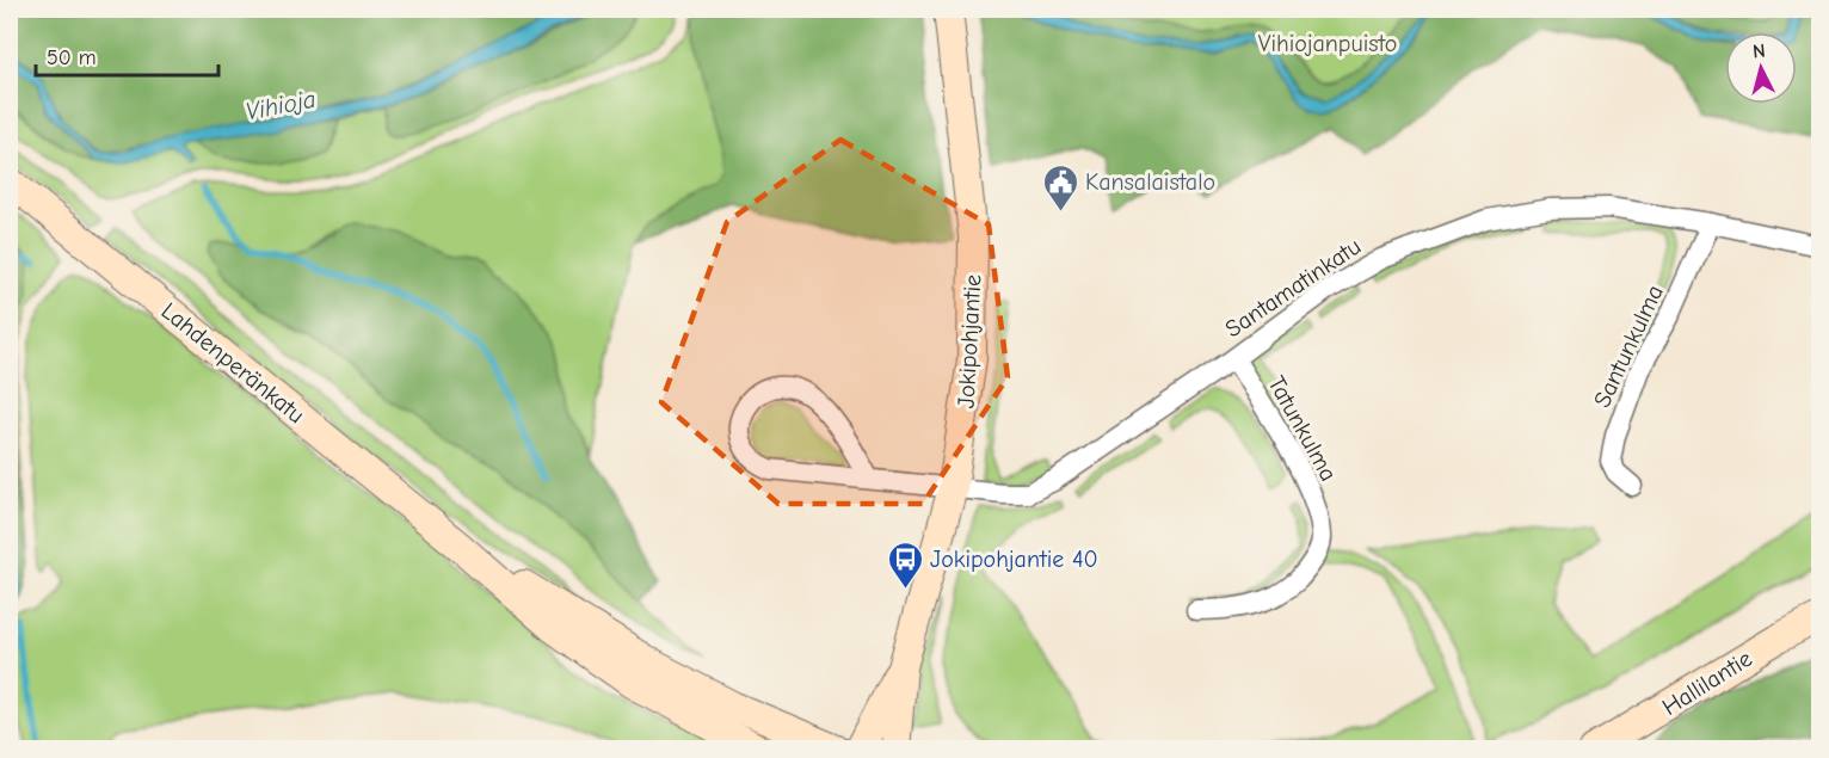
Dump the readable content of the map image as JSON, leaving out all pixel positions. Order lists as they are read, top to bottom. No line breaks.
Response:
{"streets":{"main road":["Jokipohjantie","Lahdenperänkatu","Hallilantie"],"street":["Santamatinkatu","Santunkulma","Tatunkulma"]},"crossings":[["Santamatinkatu","Jokipohjantie"],["Santamatinkatu","Santunkulma"],["Santamatinkatu","Tatunkulma"]],"water":["Vihioja"],"parks":["Vihiojanpuisto"],"places":{"public building":["Kansalaistalo"],"bus stop":["Jokipohjantie 40"]},"scale_bar":"50 m","north":"top"}
